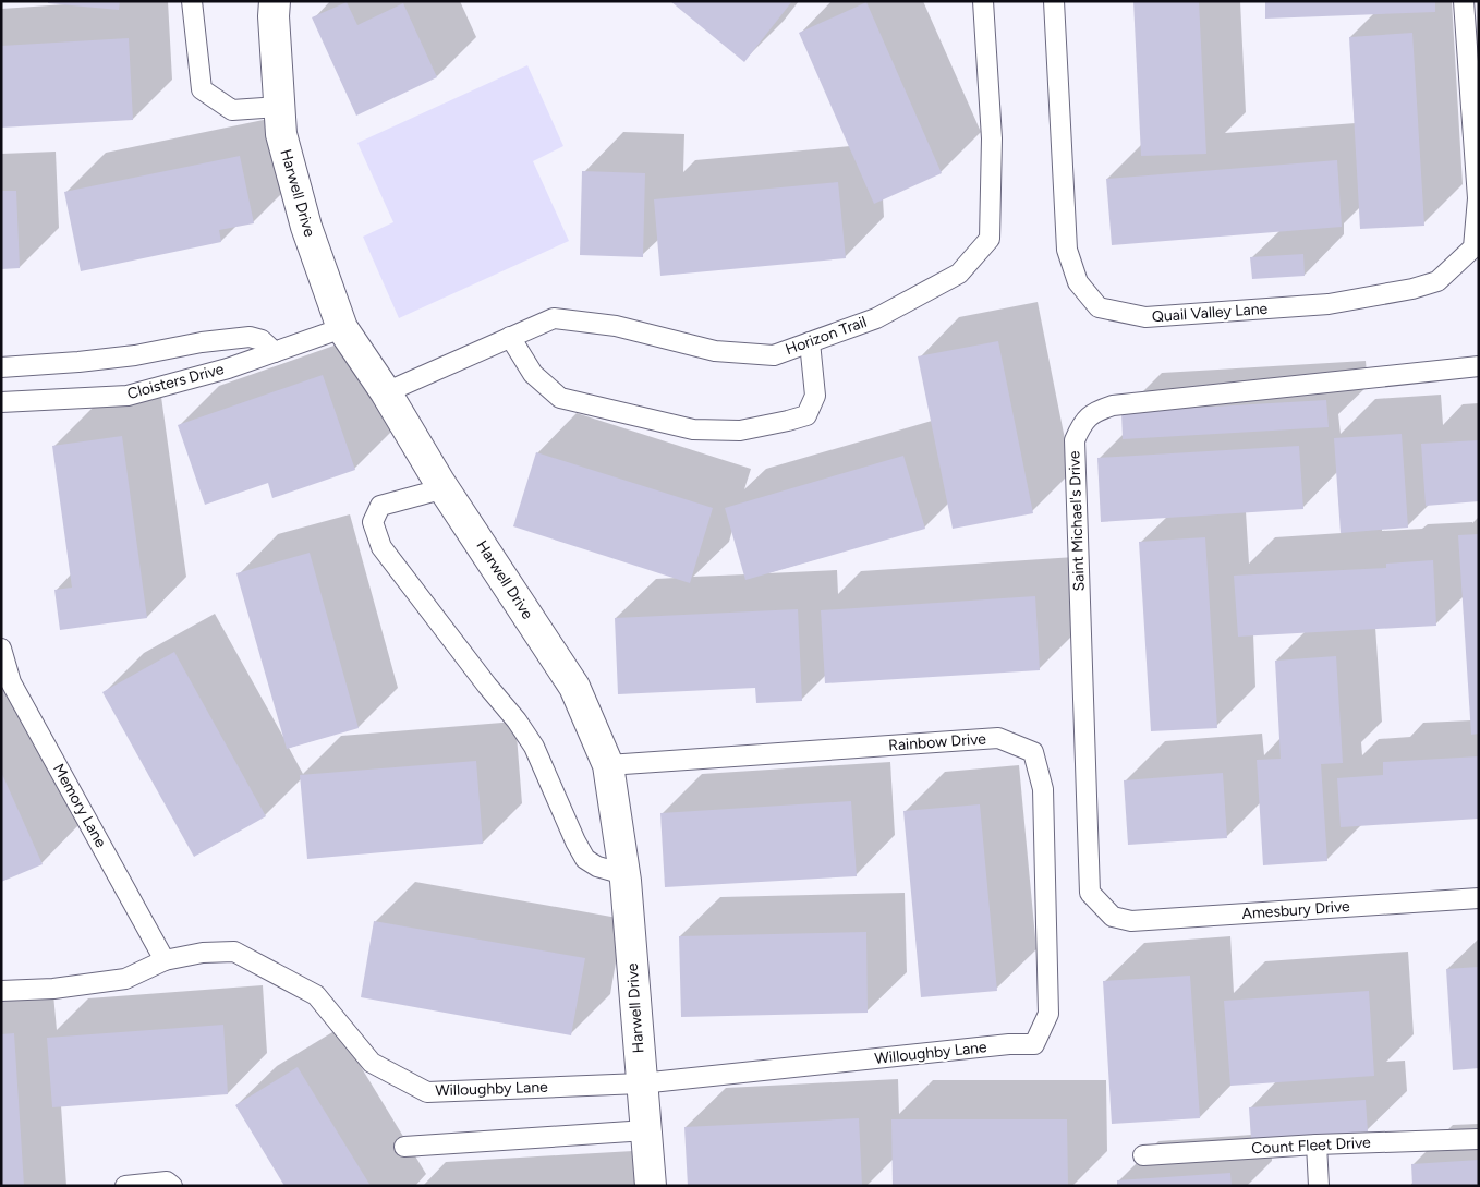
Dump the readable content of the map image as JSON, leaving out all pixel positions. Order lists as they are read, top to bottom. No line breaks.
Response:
{"streets":{"street":["Harwell Drive"],"lane":["Quail Valley Lane","Horizon Trail","Cloisters Drive","Saint Michael's Drive","Rainbow Drive","Memory Lane","Amesbury Drive","Willoughby Lane","Count Fleet Drive"]},"crossings":[["Harwell Drive","Horizon Trail"],["Harwell Drive","Cloisters Drive"],["Harwell Drive","Rainbow Drive"],["Harwell Drive","Willoughby Lane"],["Saint Michael's Drive","Amesbury Drive"],["Rainbow Drive","Willoughby Lane"],["Memory Lane","Willoughby Lane"]]}
